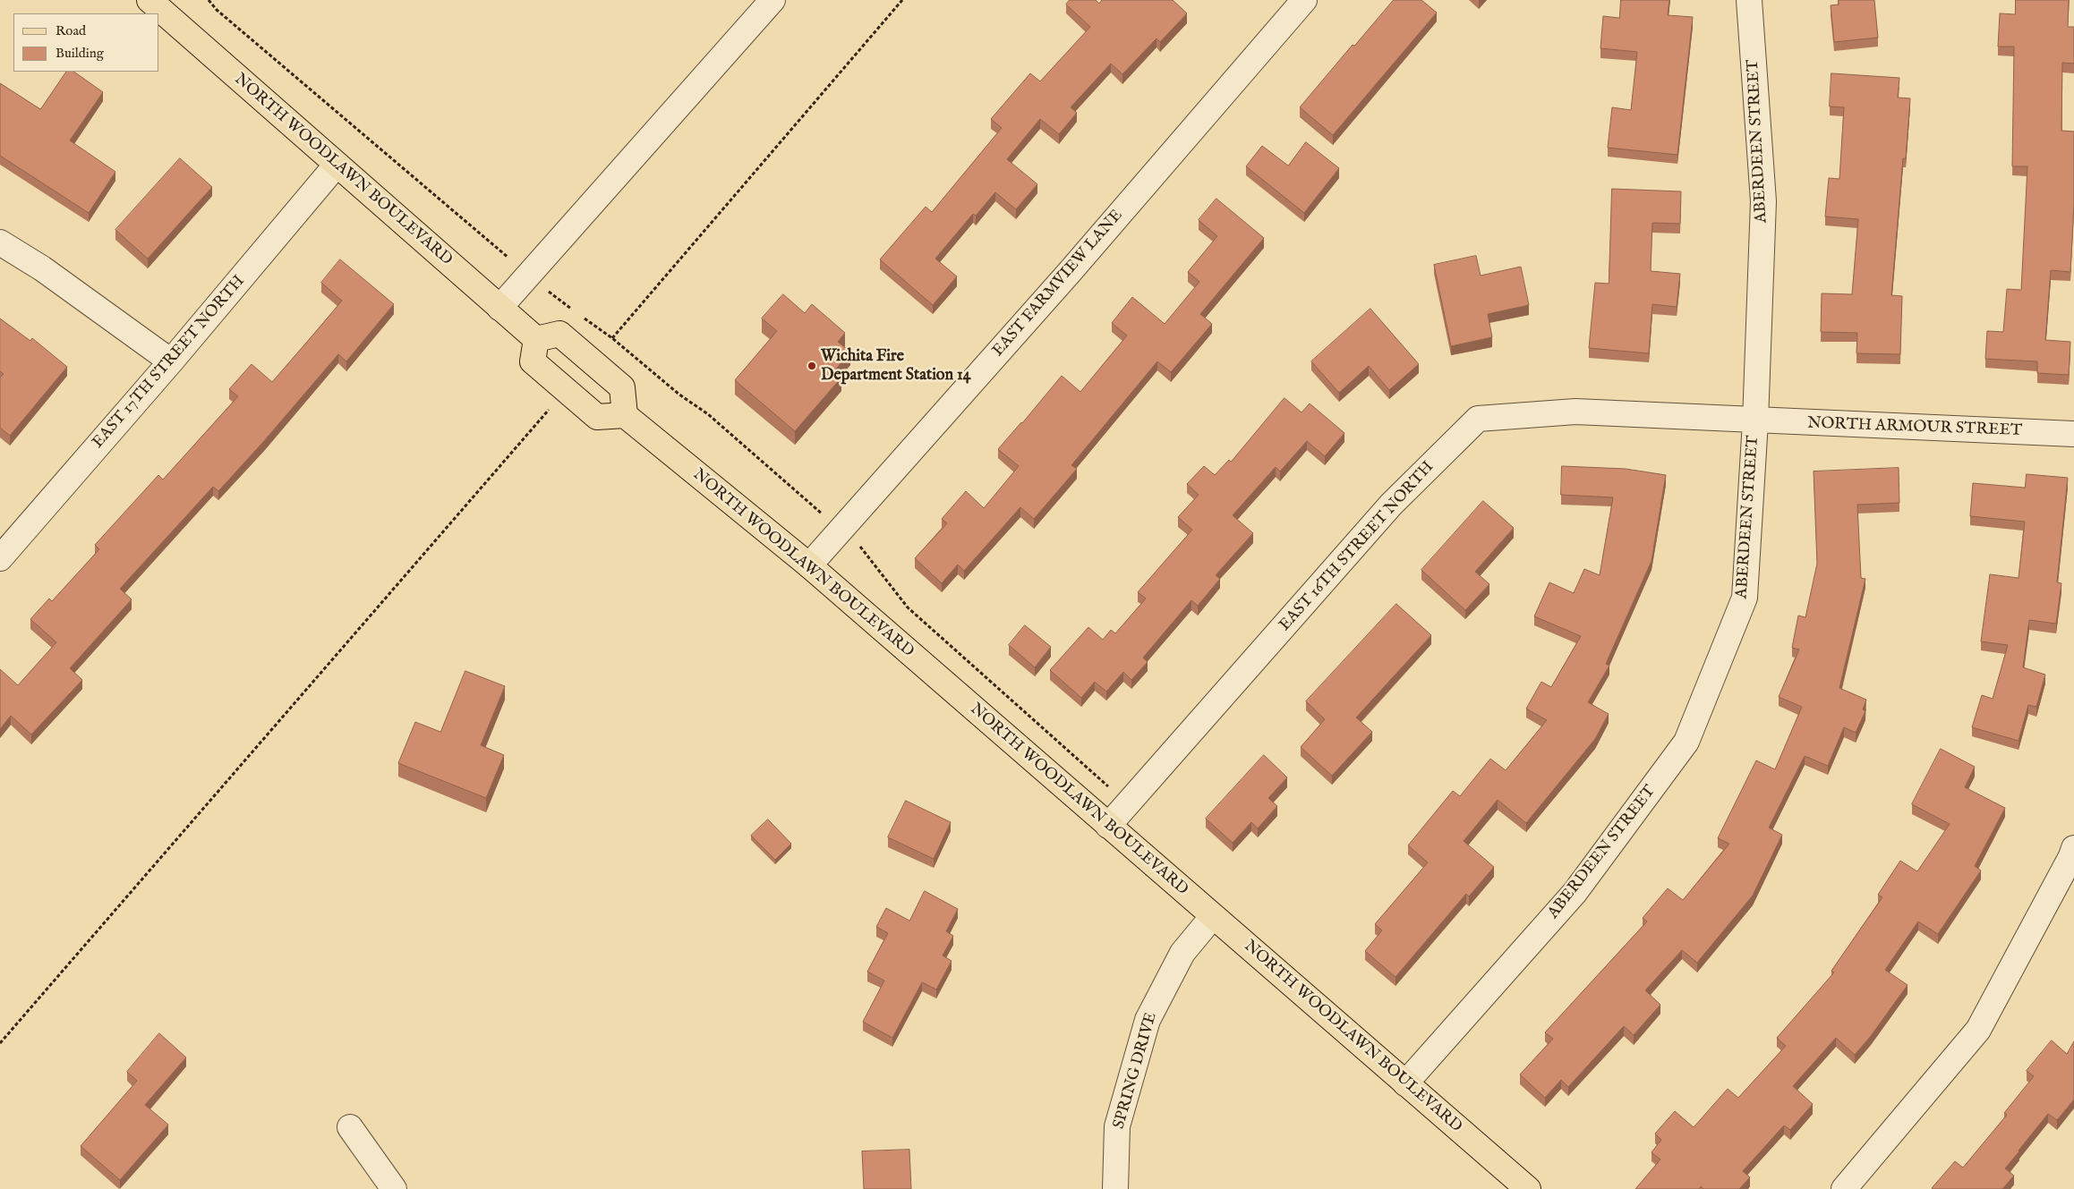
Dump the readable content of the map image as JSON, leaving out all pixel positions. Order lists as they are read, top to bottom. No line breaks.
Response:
{"streets":{"main road":["NORTH WOODLAWN BOULEVARD"],"street":["ABERDEEN STREET","EAST FARMVIEW LANE","EAST 17TH STREET NORTH","NORTH ARMOUR STREET","EAST 16TH STREET NORTH","SPRING DRIVE"]},"crossings":[["ABERDEEN STREET","NORTH WOODLAWN BOULEVARD"],["ABERDEEN STREET","NORTH ARMOUR STREET"],["ABERDEEN STREET","EAST 16TH STREET NORTH"],["NORTH WOODLAWN BOULEVARD","EAST FARMVIEW LANE"],["NORTH WOODLAWN BOULEVARD","EAST 17TH STREET NORTH"],["NORTH WOODLAWN BOULEVARD","EAST 16TH STREET NORTH"],["NORTH WOODLAWN BOULEVARD","SPRING DRIVE"],["NORTH ARMOUR STREET","EAST 16TH STREET NORTH"]],"places":["Wichita Fire Department Station 14"],"legend":["Road","Building"]}
